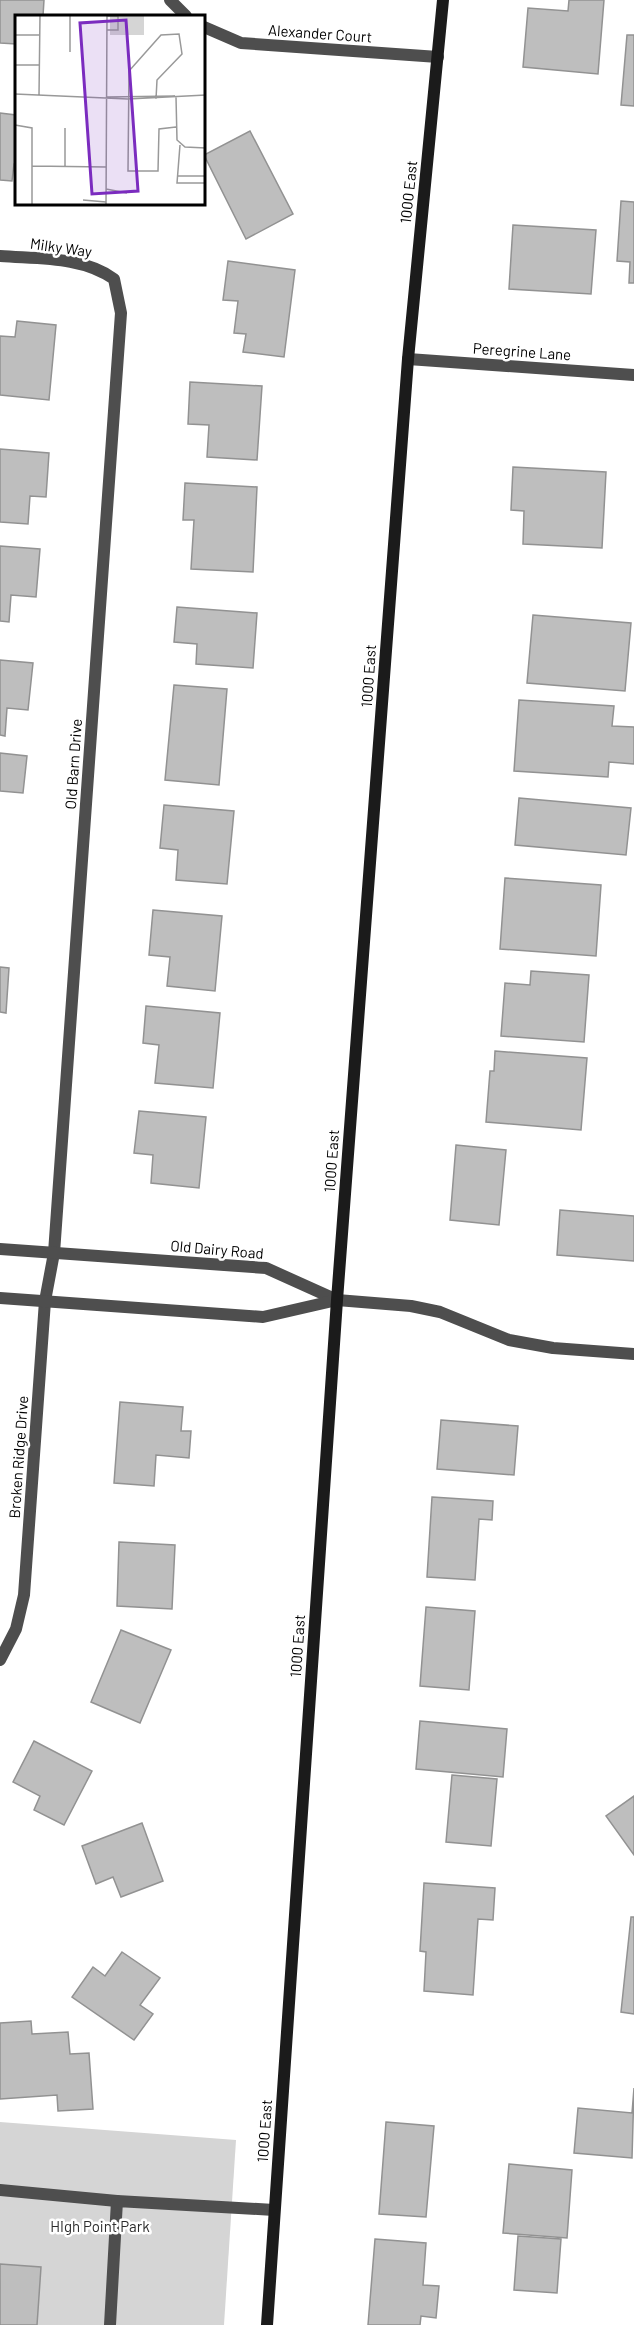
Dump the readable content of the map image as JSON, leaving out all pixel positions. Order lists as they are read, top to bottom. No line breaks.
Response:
{"streets":{"street":["Alexander Court","1000 East","Milky Way","Peregrine Lane","Old Barn Drive","Old Dairy Road","Broken Ridge Drive"]},"crossings":[["Alexander Court","1000 East"],["1000 East","Peregrine Lane"],["1000 East","Old Dairy Road"],["Milky Way","Old Barn Drive"],["Old Barn Drive","Old Dairy Road"],["Old Barn Drive","Broken Ridge Drive"],["Old Dairy Road","Broken Ridge Drive"]],"parks":["HIgh Point Park"]}
